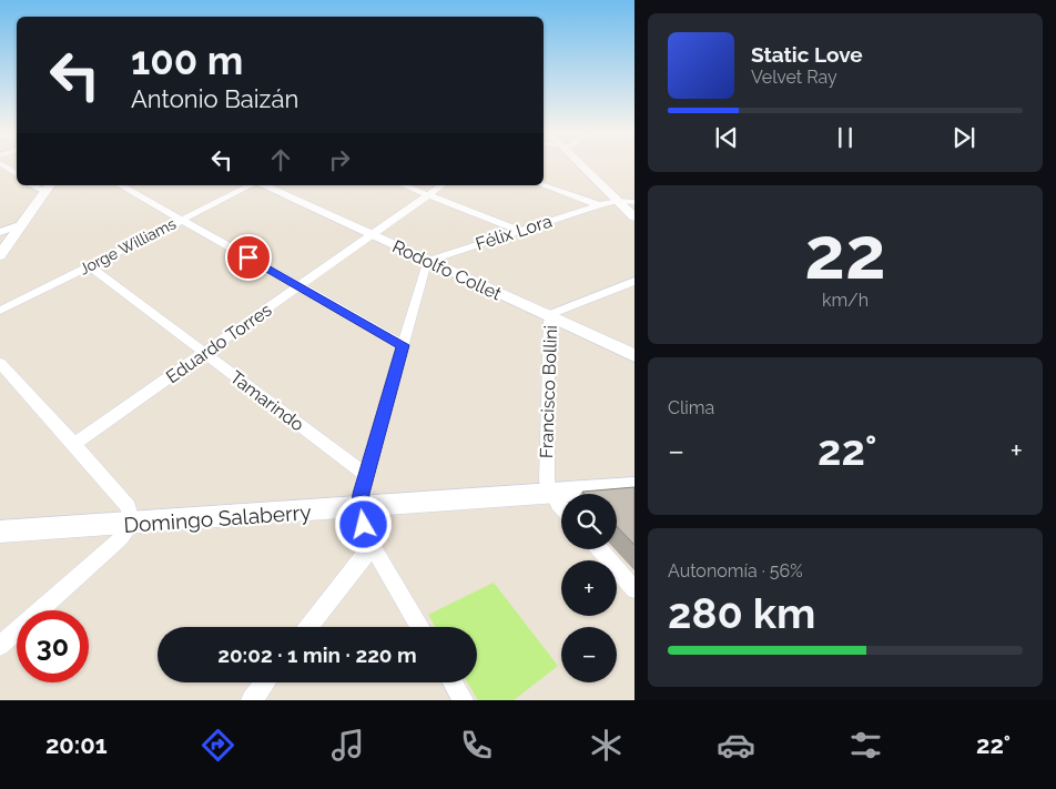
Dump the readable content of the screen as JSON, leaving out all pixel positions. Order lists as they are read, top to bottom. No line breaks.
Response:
{"streets":{"street":["Félix Lora","Jorge Williams","Rodolfo Collet","Eduardo Torres","Francisco Bollini","Tamarindo","Domingo Salaberry"]},"crossings":[["Félix Lora","Rodolfo Collet"],["Jorge Williams","Tamarindo"],["Rodolfo Collet","Eduardo Torres"],["Rodolfo Collet","Francisco Bollini"],["Eduardo Torres","Tamarindo"],["Francisco Bollini","Domingo Salaberry"]],"page":{"turn":["100 m","Antonio Baizán"],"song":["Static Love","Velvet Ray"],"tile":[["22","km/h"],"Clima",["Autonomía · 56%","280 km"]],"heat":["−","22°","+"],"map_buttons":["+","−"],"limit":"30","trip":"20:02 · 1 min · 220 m","tabs":["20:01","22°"]}}
